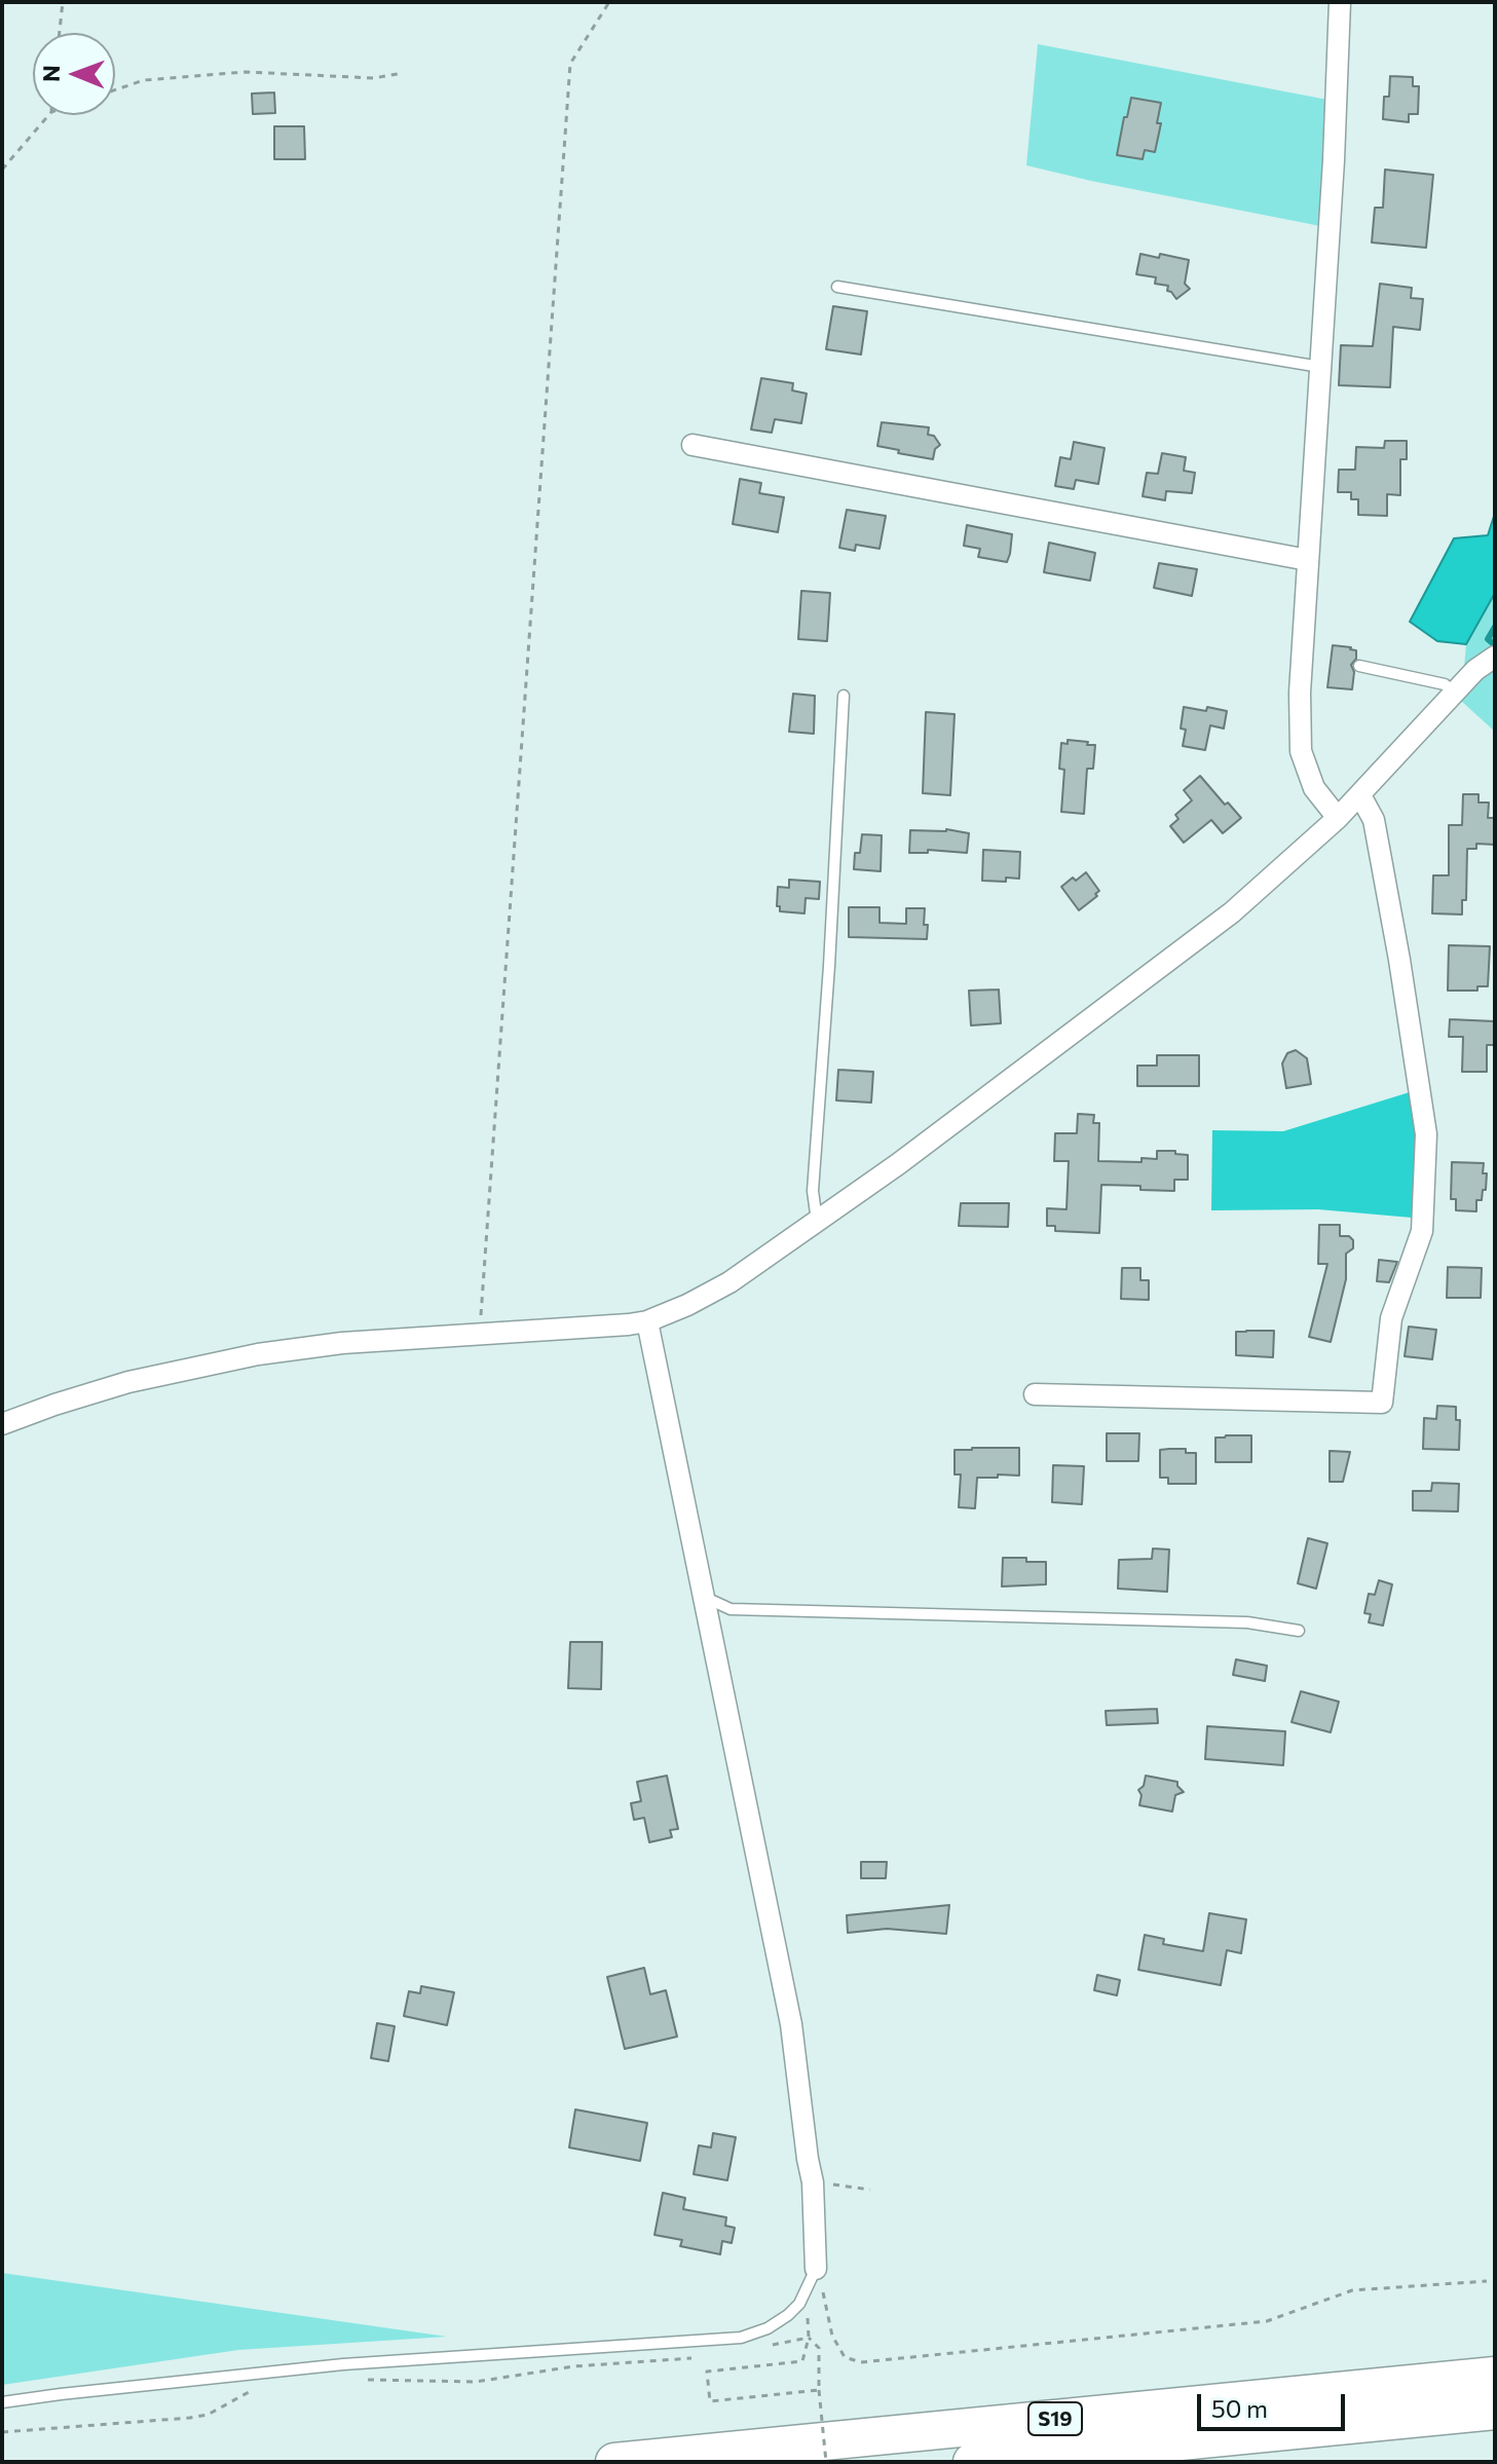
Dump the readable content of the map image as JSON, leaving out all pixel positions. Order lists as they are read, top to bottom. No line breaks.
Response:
{"streets":{"highway":["S19"]},"scale_bar":"50 m","north":"left"}
